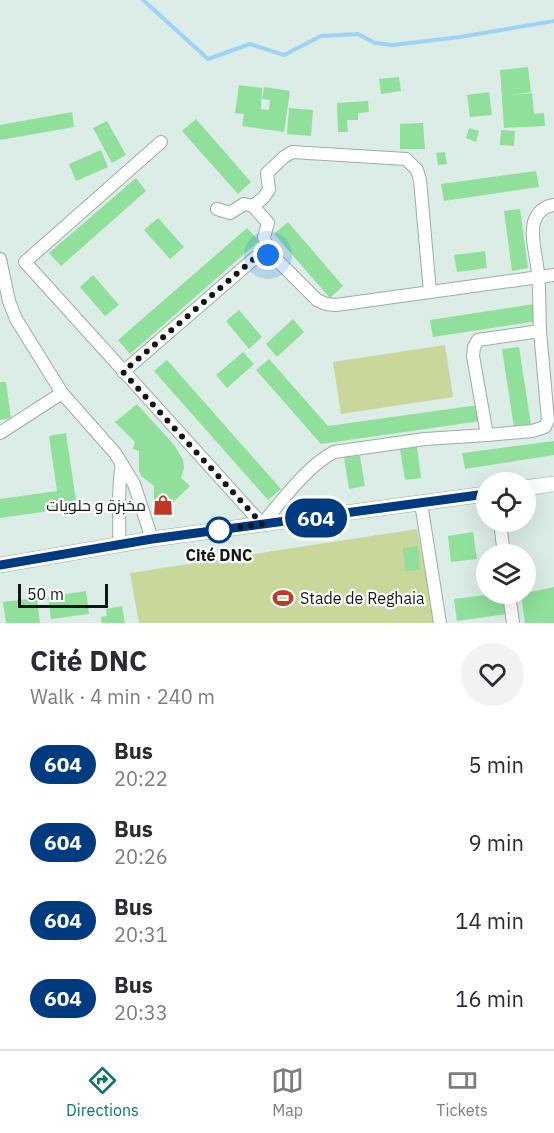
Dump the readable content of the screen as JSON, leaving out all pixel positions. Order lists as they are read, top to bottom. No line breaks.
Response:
{"places":{"shop":["مخبزة و حلويات"],"other":["Cité DNC"],"sports":["Stade de Reghaia"]},"lines":["bus line 604"],"scale_bar":"50 m","page":{"on_map":"604","scale":"50 m","heading":["Cité DNC","Walk · 4 min · 240 m"],"list":[{"mark":"604","name":"Bus","note":"20:22","value":"5 min"},{"mark":"604","name":"Bus","note":"20:26","value":"9 min"},{"mark":"604","name":"Bus","note":"20:31","value":"14 min"},{"mark":"604","name":"Bus","note":"20:33","value":"16 min"}],"tabs":["Directions","Map","Tickets"]}}
